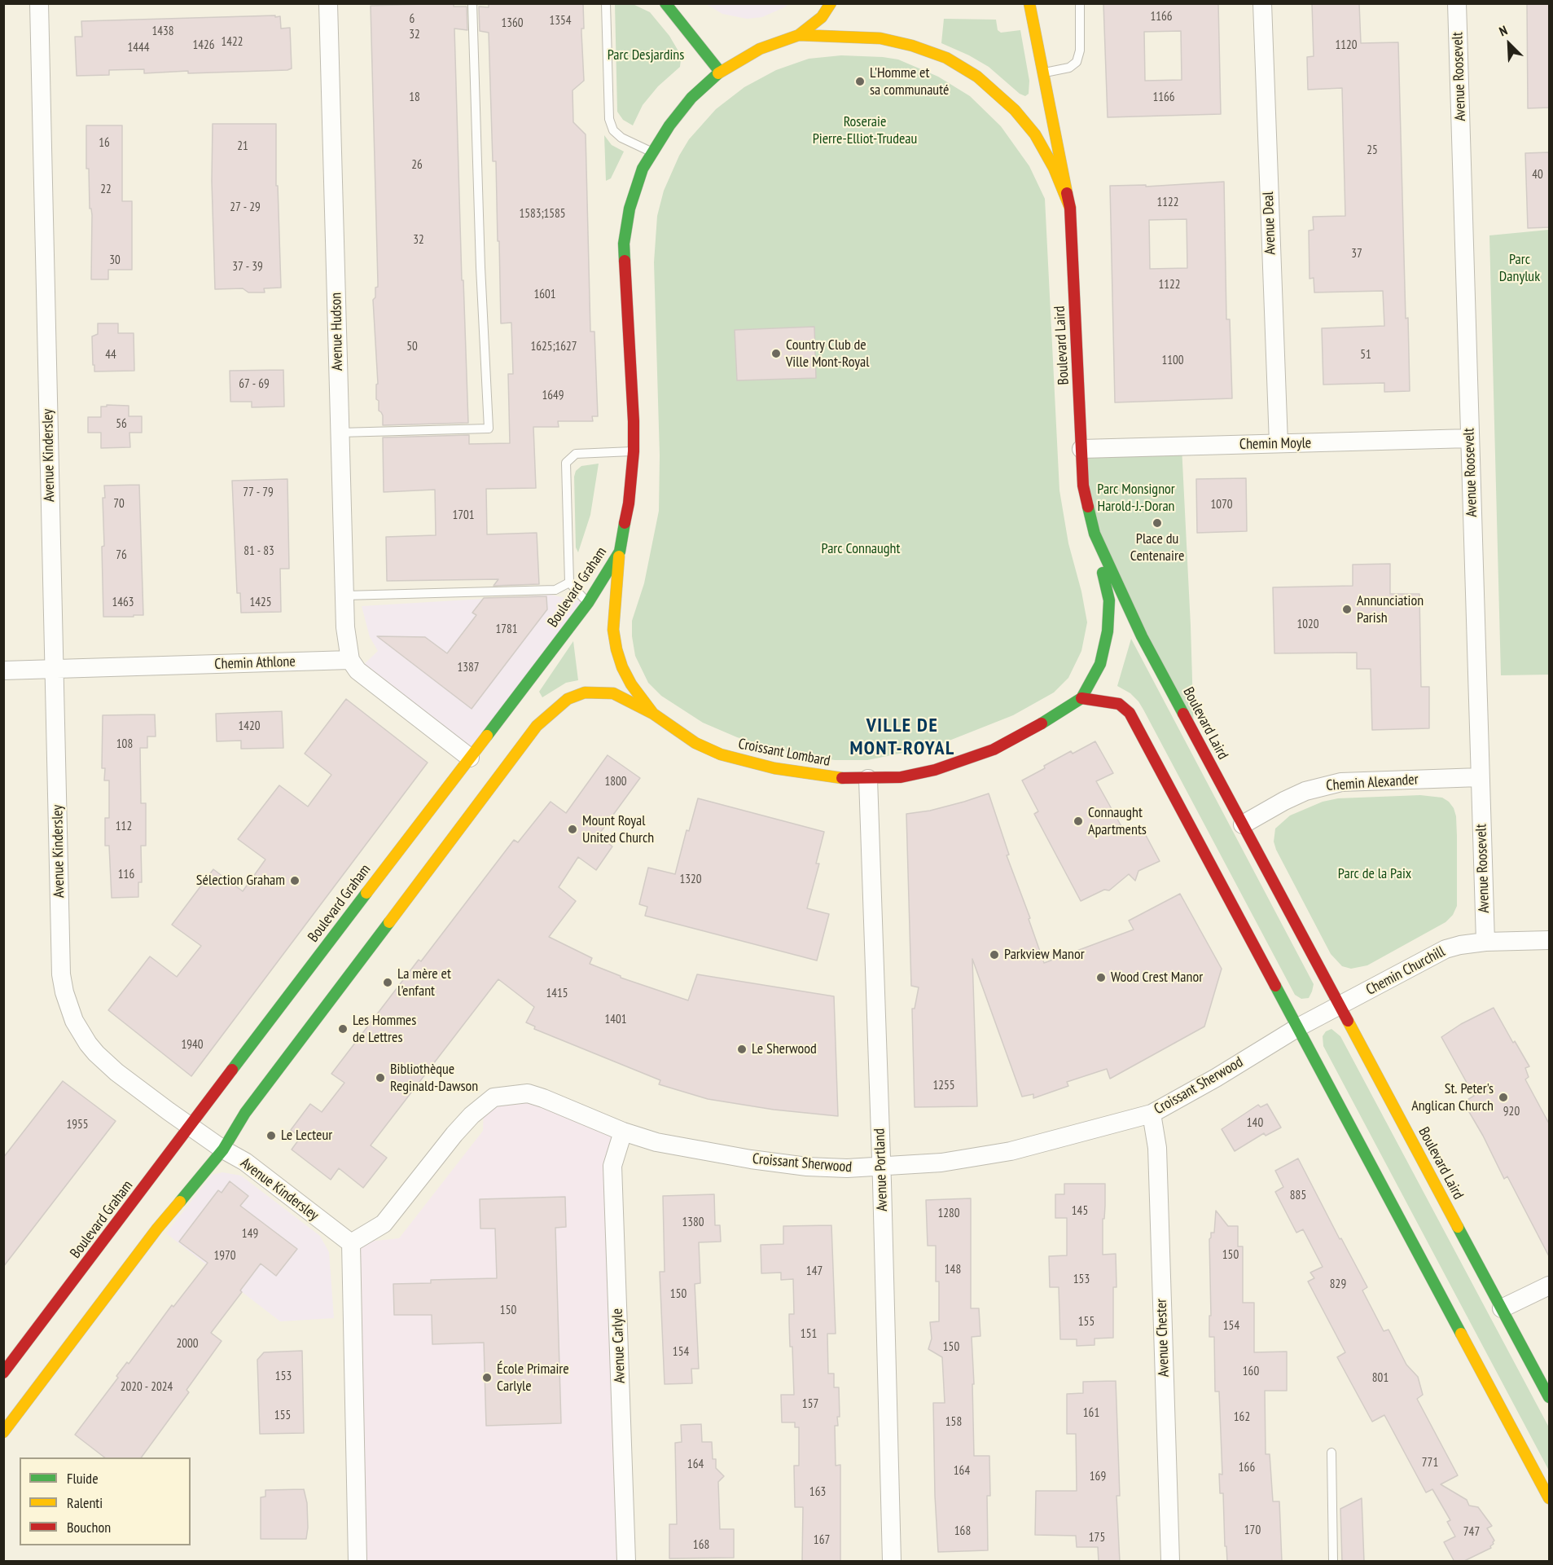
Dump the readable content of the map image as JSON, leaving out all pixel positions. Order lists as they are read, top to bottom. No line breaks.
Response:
{"streets":{"street":["Avenue Roosevelt","Avenue Deal","Avenue Hudson","Boulevard Laird","Chemin Moyle","Avenue Kindersley","Boulevard Graham","Chemin Athlone","Croissant Lombard","Chemin Alexander","Chemin Churchill","Croissant Sherwood","Avenue Portland","Avenue Chester","Avenue Carlyle"]},"crossings":[["Avenue Roosevelt","Chemin Moyle"],["Avenue Roosevelt","Chemin Alexander"],["Avenue Roosevelt","Chemin Churchill"],["Avenue Deal","Chemin Moyle"],["Avenue Hudson","Chemin Athlone"],["Boulevard Laird","Chemin Moyle"],["Boulevard Laird","Boulevard Graham"],["Boulevard Laird","Croissant Lombard"],["Boulevard Laird","Chemin Alexander"],["Boulevard Laird","Chemin Churchill"],["Avenue Kindersley","Boulevard Graham"],["Avenue Kindersley","Chemin Athlone"],["Avenue Kindersley","Croissant Sherwood"],["Boulevard Graham","Croissant Lombard"],["Croissant Lombard","Avenue Portland"],["Chemin Churchill","Croissant Sherwood"],["Croissant Sherwood","Avenue Portland"],["Croissant Sherwood","Avenue Chester"],["Croissant Sherwood","Avenue Carlyle"]],"districts":["VILLE DE MONT-ROYAL"],"parks":["Parc Desjardins","Roseraie Pierre-Elliot-Trudeau","Parc Danyluk","Parc Monsignor Harold-J.-Doran","Parc Connaught","Parc de la Paix"],"places":["L'Homme et sa communauté","Country Club de Ville Mont-Royal","Place du Centenaire","Annunciation Parish","Connaught Apartments","Mount Royal United Church","Sélection Graham","Parkview Manor","Wood Crest Manor","La mère et l'enfant","Les Hommes de Lettres","Le Sherwood","Bibliothèque Reginald-Dawson","St. Peter's Anglican Church","Le Lecteur","École Primaire Carlyle"],"house_numbers":["1166","6","1354","1360","1438","32","1422","1426","1120","1444","18","1166","16","21","25","26","40","22","1122","27 - 29","1583;1585","32","37","30","37 - 39","1122","1601","50","1625;1627","44","51","1100","67 - 69","1649","56","77 - 79","70","1070","1701","81 - 83","76","1463","1425","1020","1781","1387","1420","108","1800","112","116","1320","1415","1401","1940","1255","920","140","1955","885","145","1280","1380","149","150","1970","148","147","153","829","150","150","155","154","151","2000","150","154","160","153","801","2020 - 2024","157","161","155","162","158","771","164","166","164","169","163","170","168","747","175","167","168"],"legend":["Fluide","Ralenti","Bouchon"],"north":"top left"}
